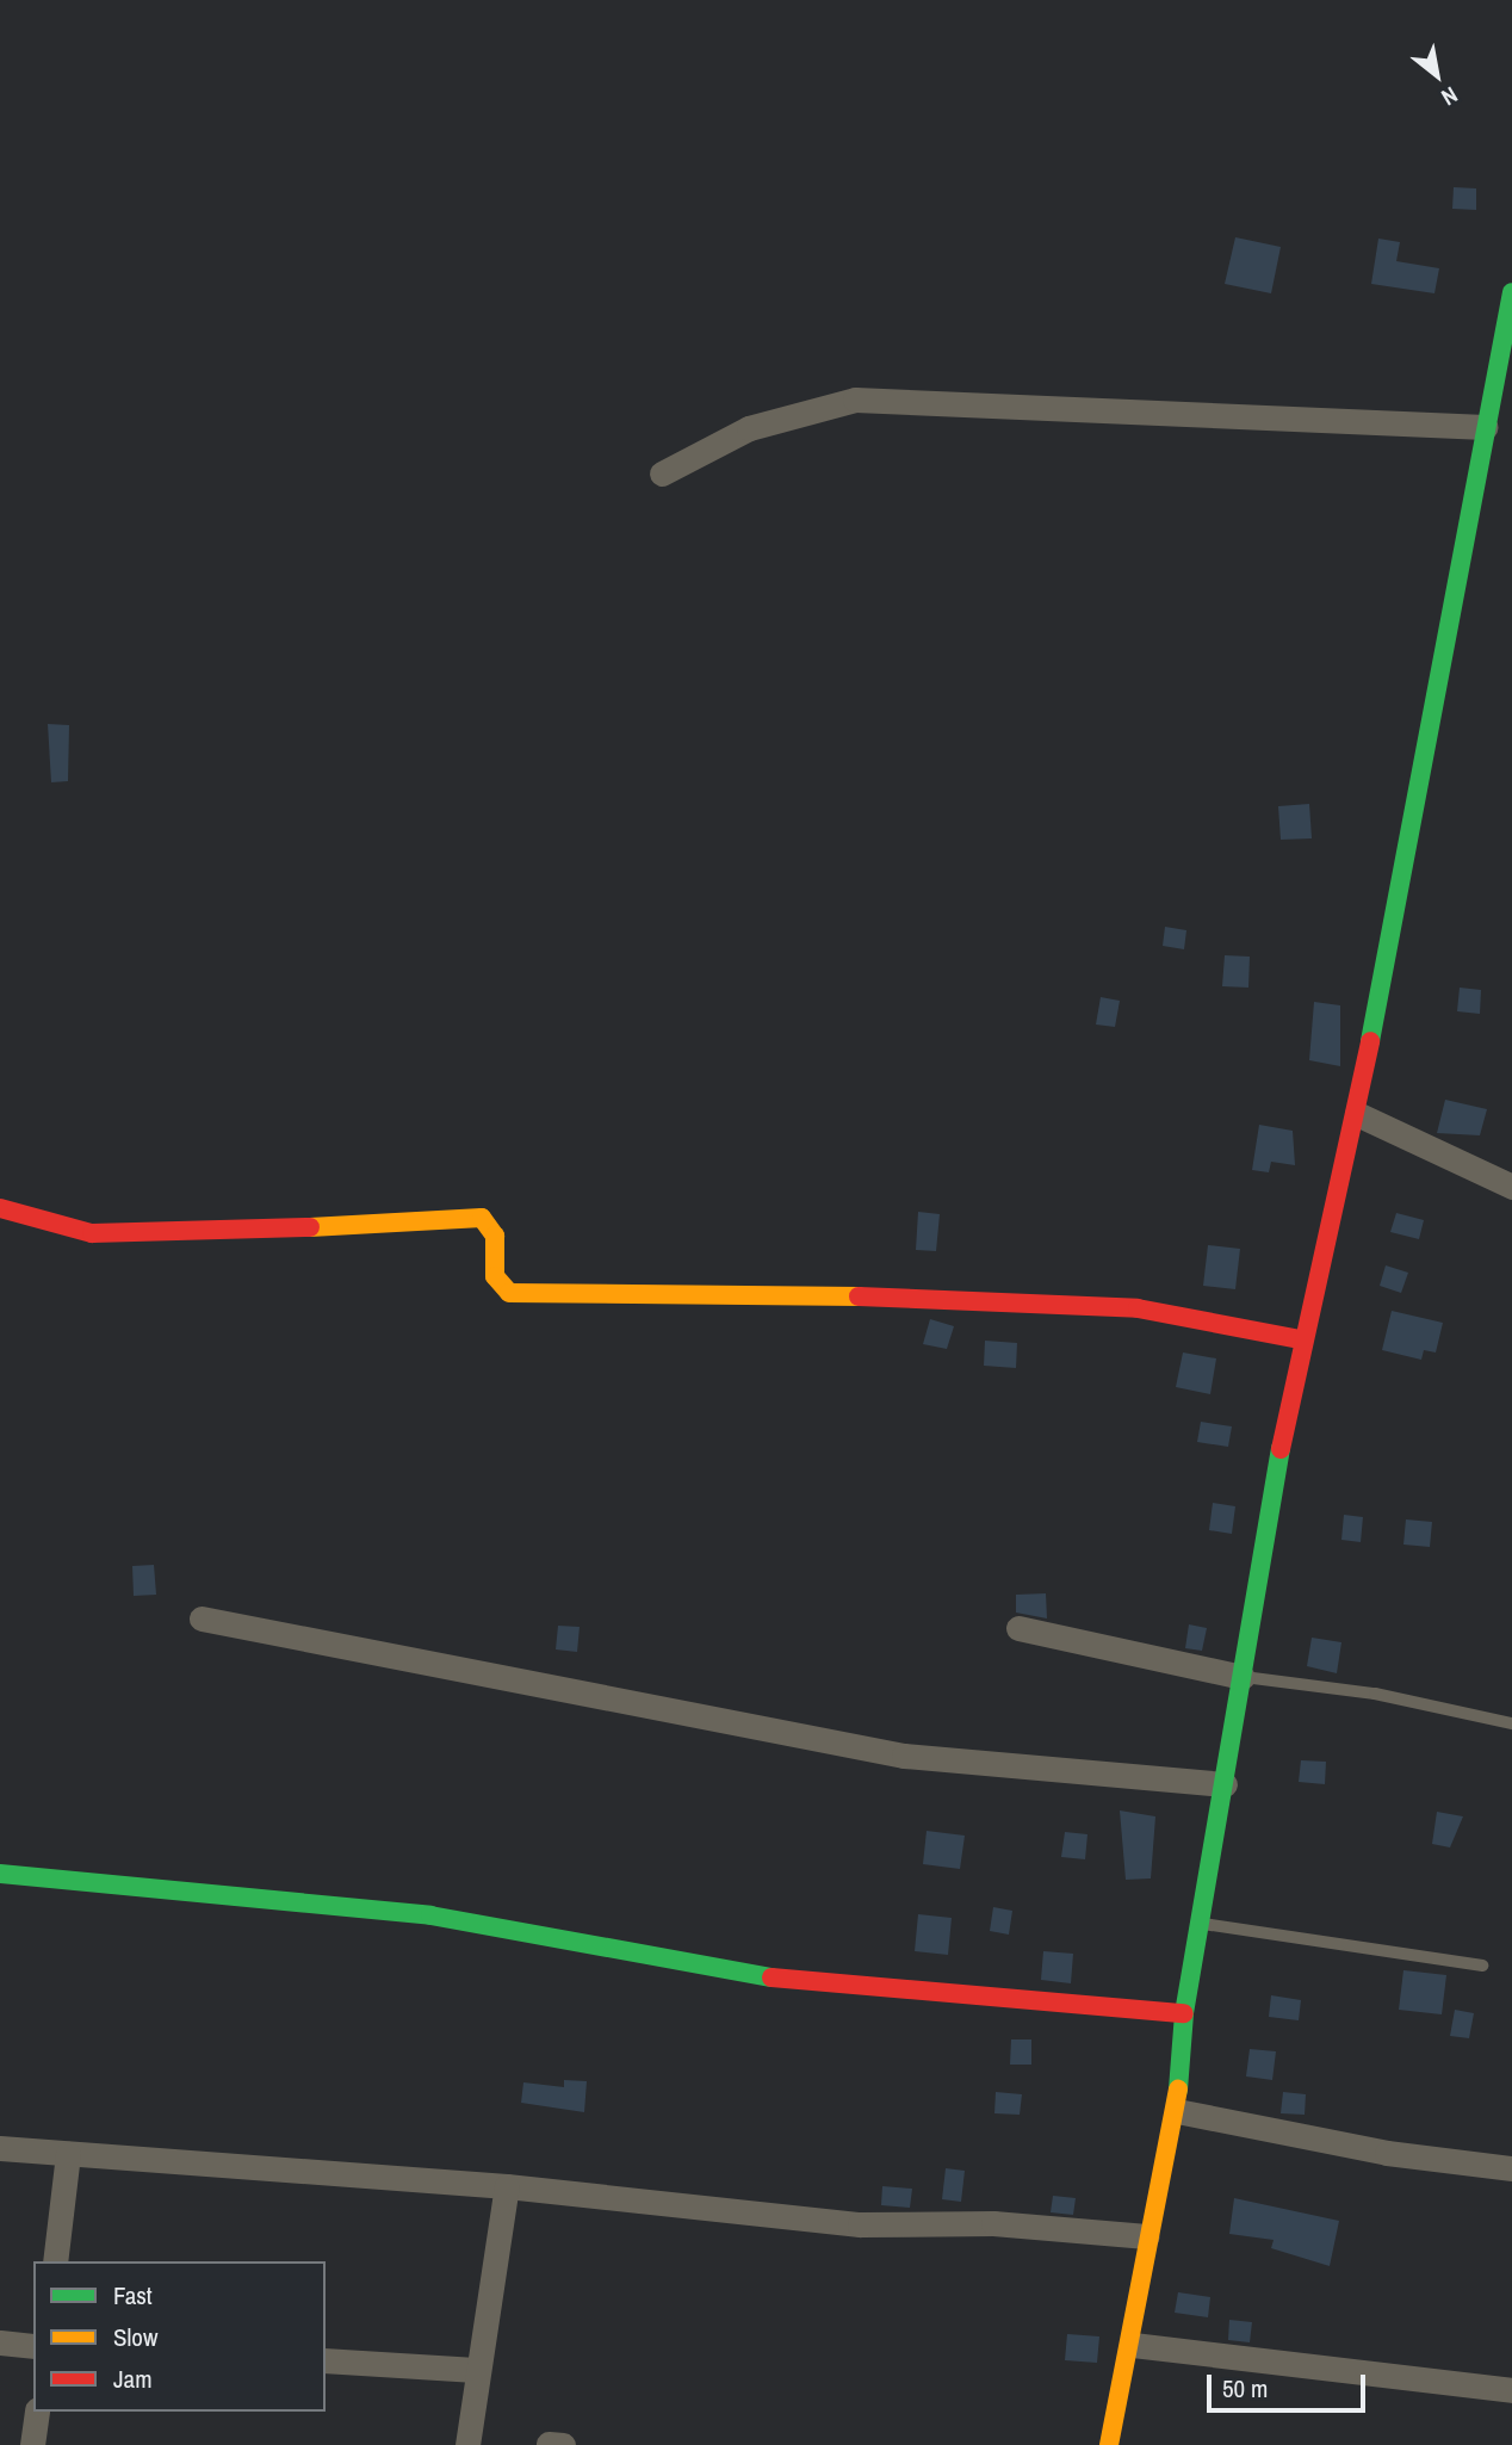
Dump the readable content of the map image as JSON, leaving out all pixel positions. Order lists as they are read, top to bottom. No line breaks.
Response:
{"legend":["Fast","Slow","Jam"],"scale_bar":"50 m","north":"bottom right"}
